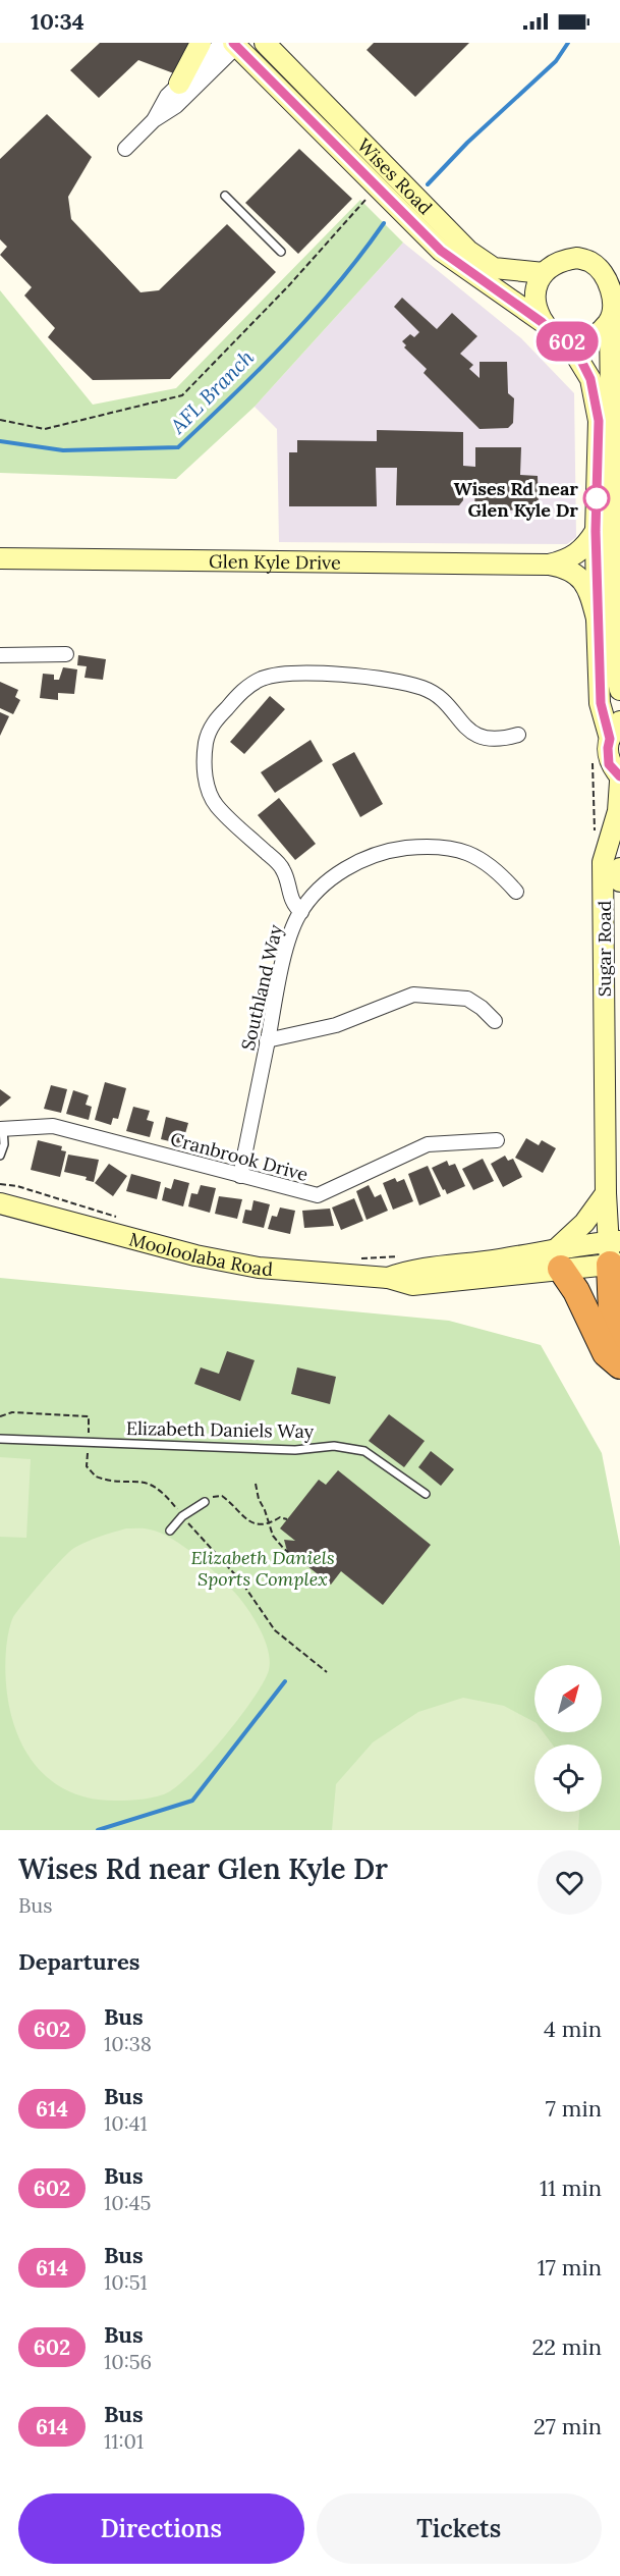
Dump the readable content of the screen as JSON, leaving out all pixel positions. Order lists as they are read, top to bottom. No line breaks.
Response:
{"streets":{"main road":["Wises Road","Glen Kyle Drive","Sugar Road","Mooloolaba Road"],"street":["Southland Way","Cranbrook Drive"],"lane":["Elizabeth Daniels Way"]},"crossings":[["Sugar Road","Mooloolaba Road"],["Southland Way","Cranbrook Drive"]],"water":["AFL Branch"],"parks":["Elizabeth Daniels Sports Complex"],"places":["Wises Rd near Glen Kyle Dr"],"lines":["bus line 602"],"north":"top right","page":{"status":"10:34","on_map":"602","heading":[["Wises Rd near Glen Kyle Dr","Bus"],"Departures"],"list":[{"mark":"602","name":"Bus","note":"10:38","value":"4 min"},{"mark":"614","name":"Bus","note":"10:41","value":"7 min"},{"mark":"602","name":"Bus","note":"10:45","value":"11 min"},{"mark":"614","name":"Bus","note":"10:51","value":"17 min"},{"mark":"602","name":"Bus","note":"10:56","value":"22 min"},{"mark":"614","name":"Bus","note":"11:01","value":"27 min"}],"buttons":["Directions","Tickets"]}}
